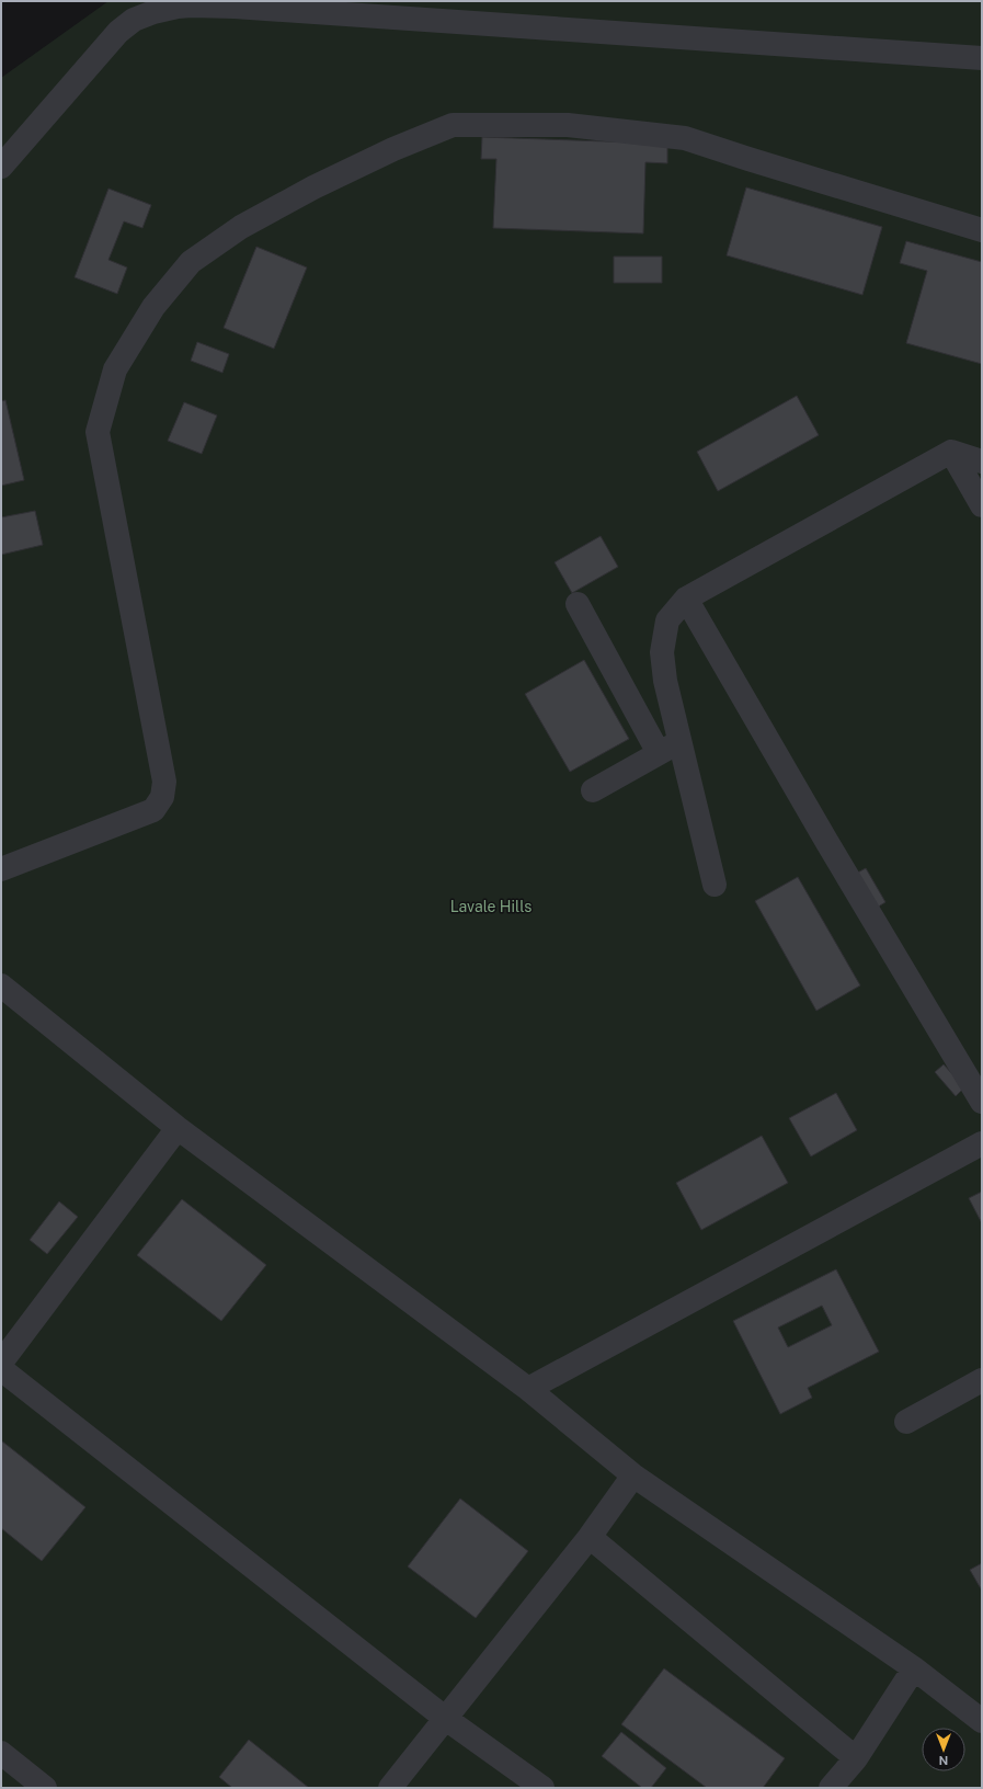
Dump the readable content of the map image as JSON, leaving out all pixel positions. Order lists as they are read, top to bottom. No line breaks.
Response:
{"parks":["Lavale Hills"],"north":"bottom"}
